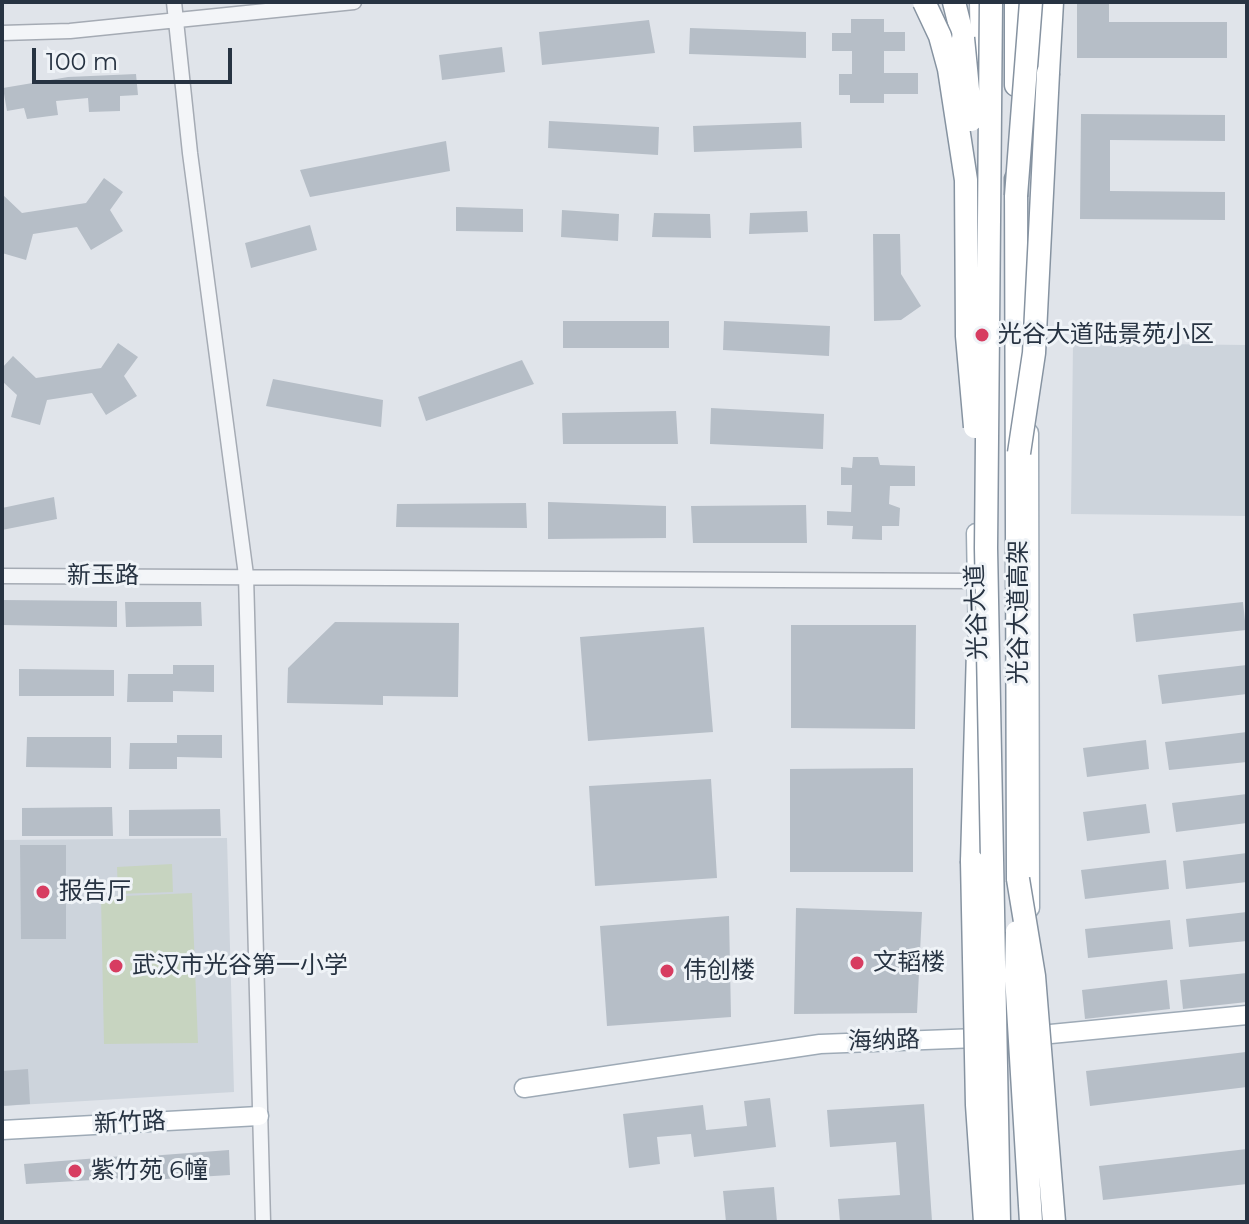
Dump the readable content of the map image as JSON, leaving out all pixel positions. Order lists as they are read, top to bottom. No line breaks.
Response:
{"streets":{"highway":["光谷大道高架"],"main road":["光谷大道","海纳路","新竹路"],"street":["新玉路"]},"crossings":[["新玉路","光谷大道"],["光谷大道","光谷大道高架"],["光谷大道","海纳路"]],"places":["光谷大道陆景苑小区","报告厅","文韬楼","武汉市光谷第一小学","伟创楼","紫竹苑 6幢"],"scale_bar":"100 m"}
